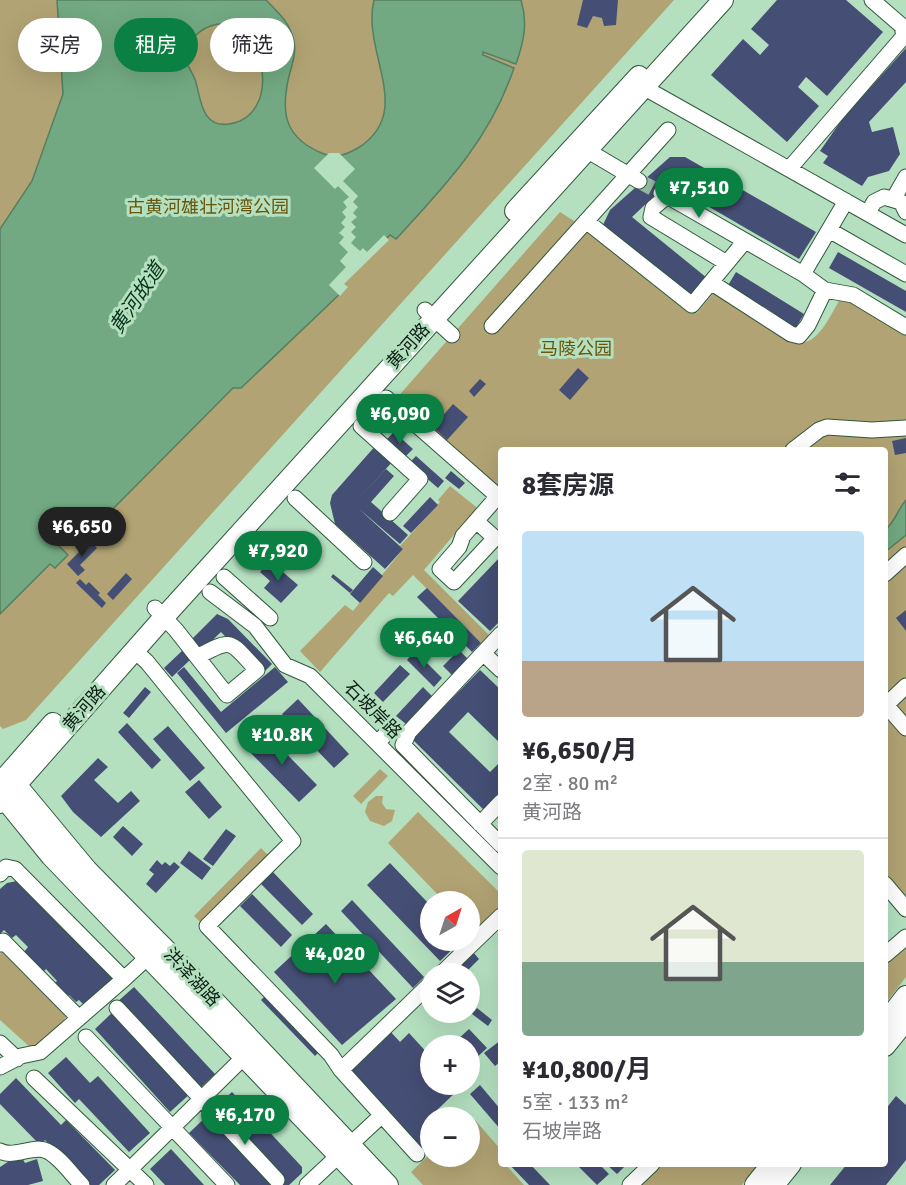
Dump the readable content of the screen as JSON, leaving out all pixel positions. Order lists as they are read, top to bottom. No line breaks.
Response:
{"streets":{"main road":["黄河路","洪泽湖路"],"street":["石坡岸路"]},"crossings":[["黄河路","洪泽湖路"]],"water":["黄河故道"],"parks":["古黄河雄壮河湾公园","马陵公园"],"north":"top right","page":{"chip":["买房","租房","筛选"],"price":["¥7,510","¥6,090","¥6,650","¥7,920","¥6,640","¥10.8K","¥4,020","¥6,170"],"heading":"8套房源","list":[{"name":"¥6,650/月","note":"2室 · 80 m² · 黄河路"},{"name":"¥10,800/月","note":"5室 · 133 m² · 石坡岸路"}],"map_buttons":["+","−"]}}
